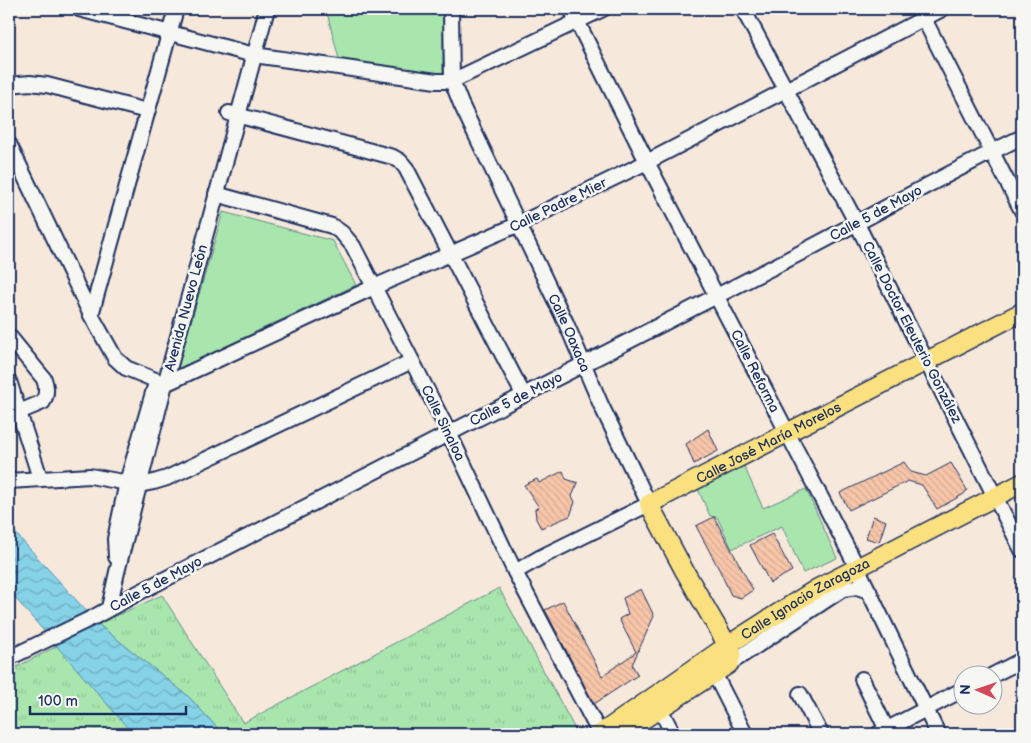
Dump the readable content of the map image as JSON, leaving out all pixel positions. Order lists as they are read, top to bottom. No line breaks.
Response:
{"streets":{"main road":["Calle Oaxaca","Calle José María Morelos","Calle Ignacio Zaragoza"],"street":["Calle Padre Mier","Calle 5 de Mayo","Avenida Nuevo León","Calle Doctor Eleuterio González","Calle Reforma","Calle Sinaloa"]},"crossings":[["Calle Padre Mier","Avenida Nuevo León"],["Calle Padre Mier","Calle Doctor Eleuterio González"],["Calle Padre Mier","Calle Oaxaca"],["Calle Padre Mier","Calle Reforma"],["Calle Padre Mier","Calle Sinaloa"],["Calle 5 de Mayo","Avenida Nuevo León"],["Calle 5 de Mayo","Calle Doctor Eleuterio González"],["Calle 5 de Mayo","Calle Oaxaca"],["Calle 5 de Mayo","Calle Reforma"],["Calle 5 de Mayo","Calle Sinaloa"],["Avenida Nuevo León","Calle Sinaloa"],["Calle Doctor Eleuterio González","Calle José María Morelos"],["Calle Doctor Eleuterio González","Calle Ignacio Zaragoza"],["Calle Oaxaca","Calle José María Morelos"],["Calle Oaxaca","Calle Ignacio Zaragoza"],["Calle Reforma","Calle José María Morelos"],["Calle Reforma","Calle Ignacio Zaragoza"],["Calle Sinaloa","Calle José María Morelos"],["Calle Sinaloa","Calle Ignacio Zaragoza"]],"scale_bar":"100 m","north":"left"}
